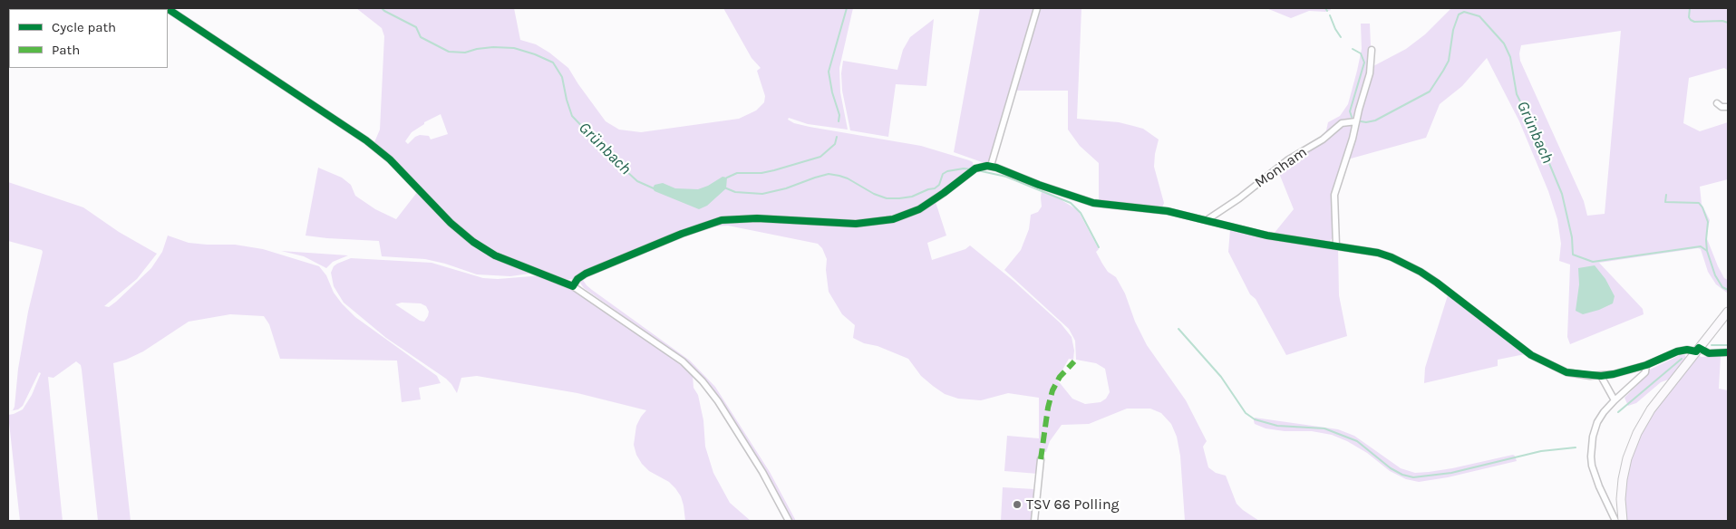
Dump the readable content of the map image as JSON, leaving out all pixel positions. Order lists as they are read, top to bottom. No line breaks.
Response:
{"streets":{"street":["Monham"]},"water":["Grünbach"],"places":["TSV 66 Polling"],"legend":["Cycle path","Path"]}
